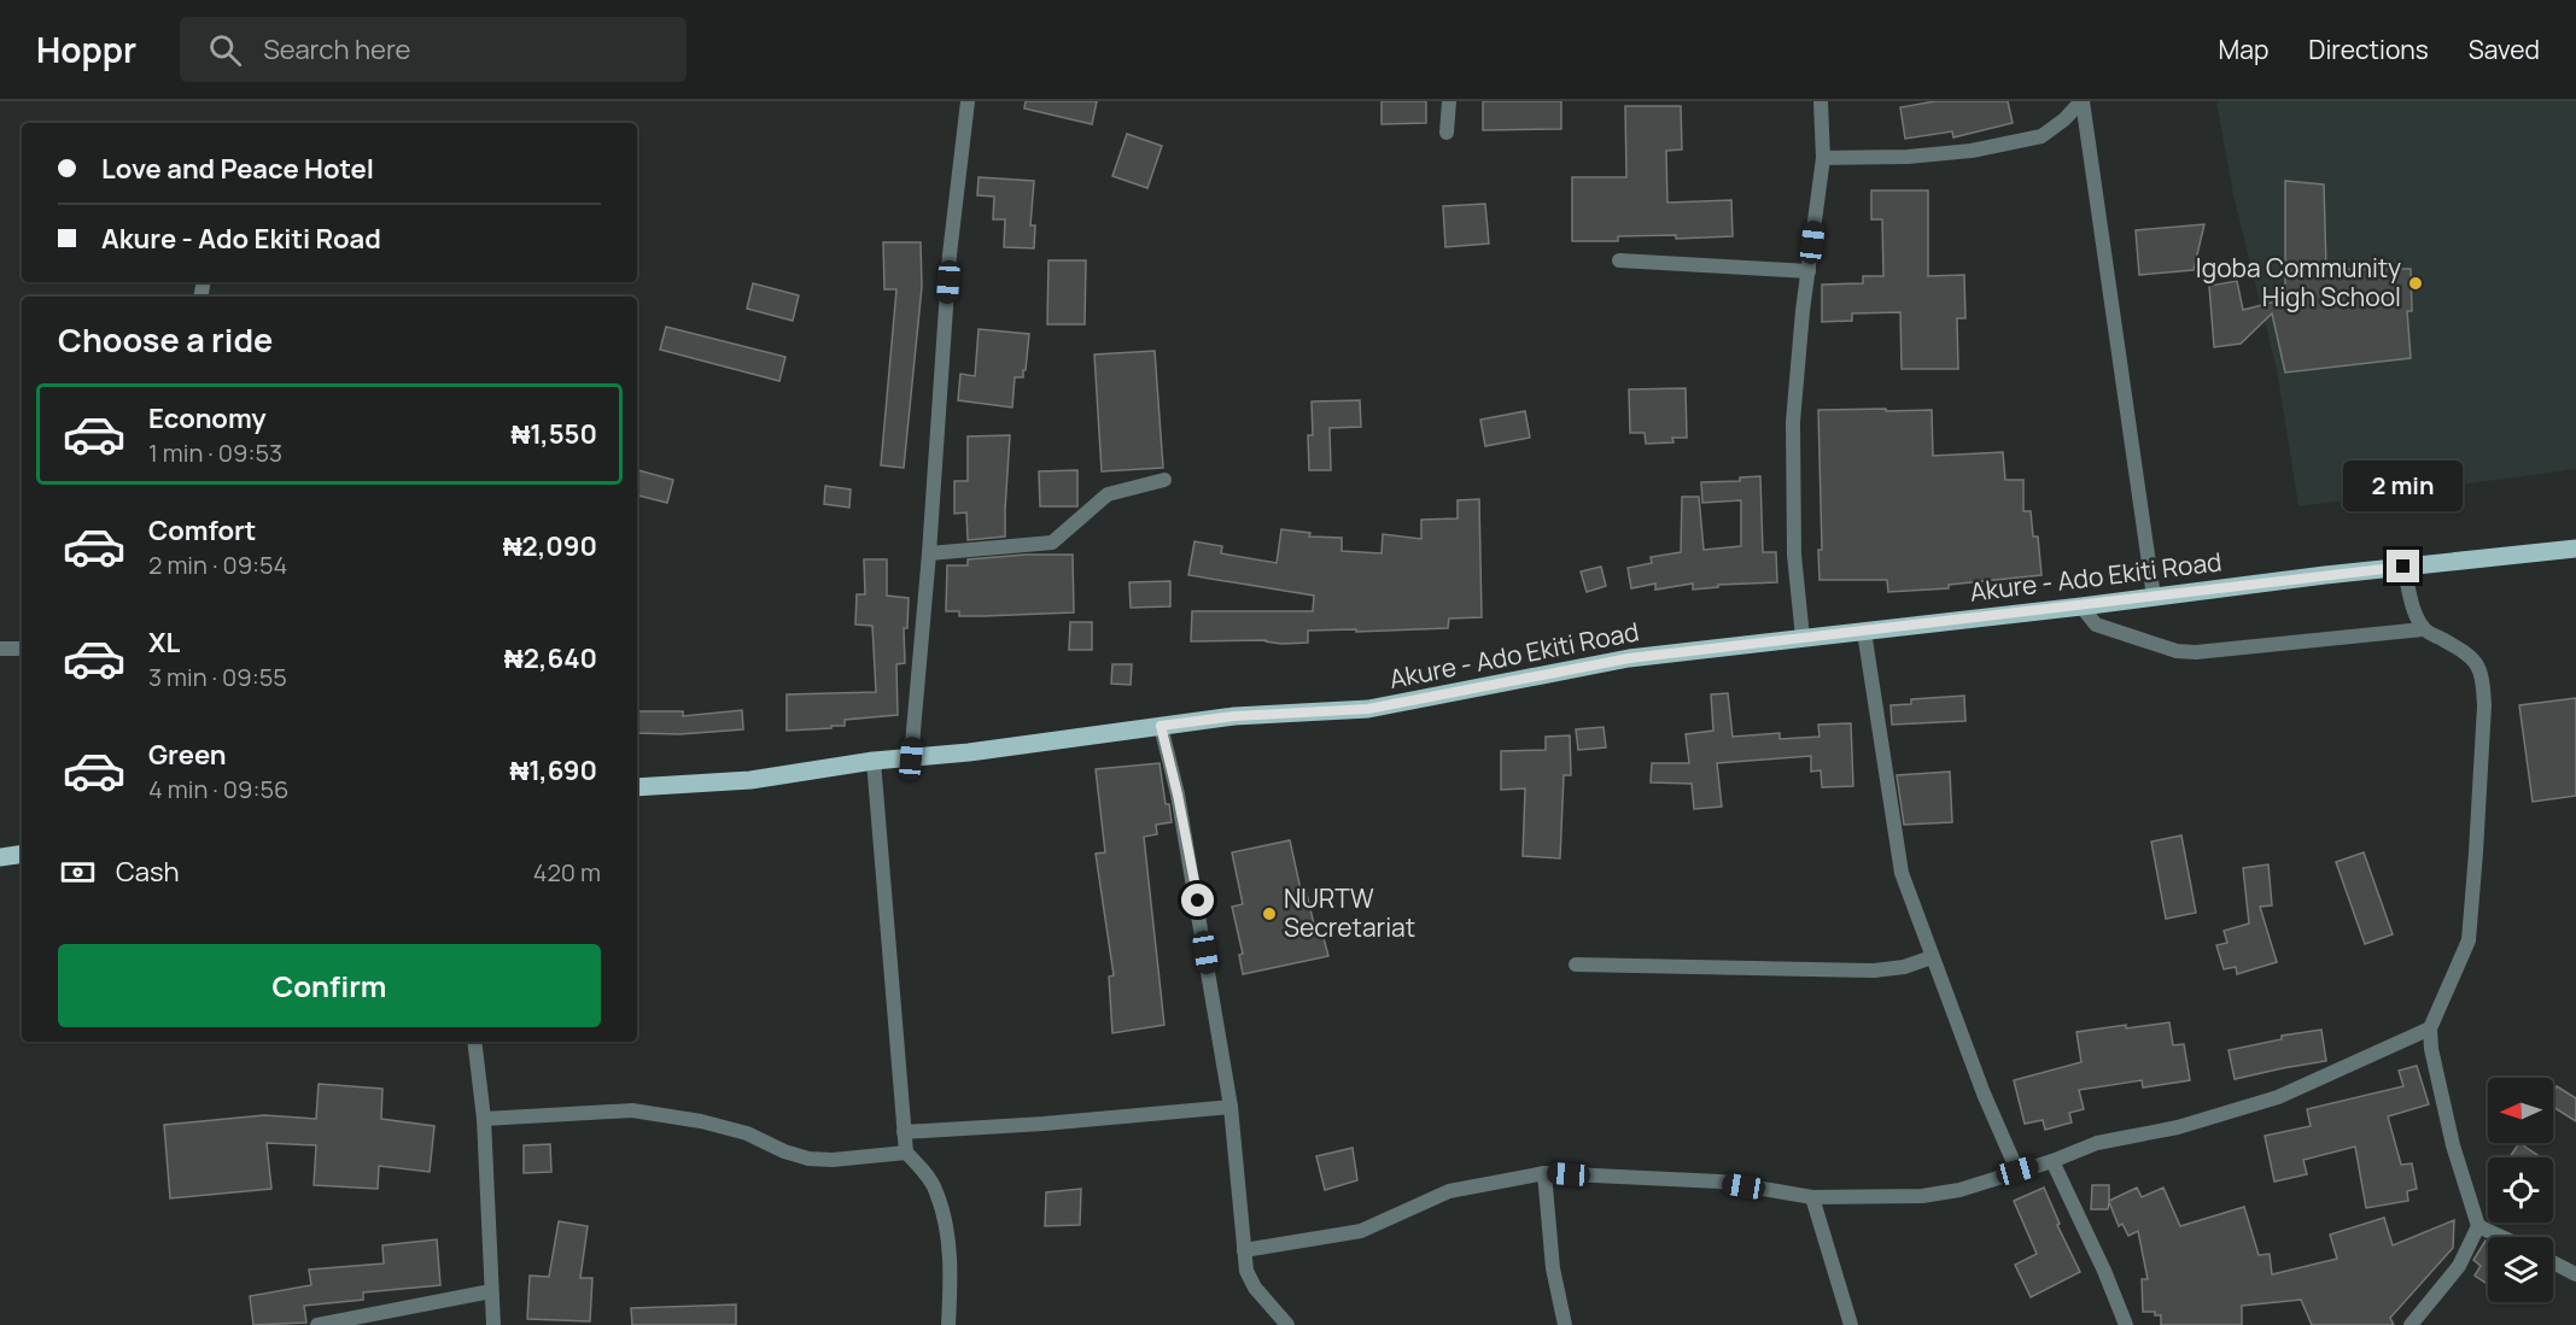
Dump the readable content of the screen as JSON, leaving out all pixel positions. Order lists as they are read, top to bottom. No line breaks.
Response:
{"streets":{"main road":["Akure - Ado Ekiti Road"]},"places":["Igoba Community High School","NURTW Secretariat"],"north":"left","page":{"header":"Hoppr","search":"Search here","nav":["Map","Directions","Saved"],"banner":["Love and Peace Hotel","Akure - Ado Ekiti Road"],"heading":"Choose a ride","list":[{"name":"Economy","note":"1 min · 09:53","value":"₦1,550"},{"name":"Comfort","note":"2 min · 09:54","value":"₦2,090"},{"name":"XL","note":"3 min · 09:55","value":"₦2,640"},{"name":"Green","note":"4 min · 09:56","value":"₦1,690"}],"bubble":"2 min","pay":["Cash","420 m"],"buttons":"Confirm"}}
